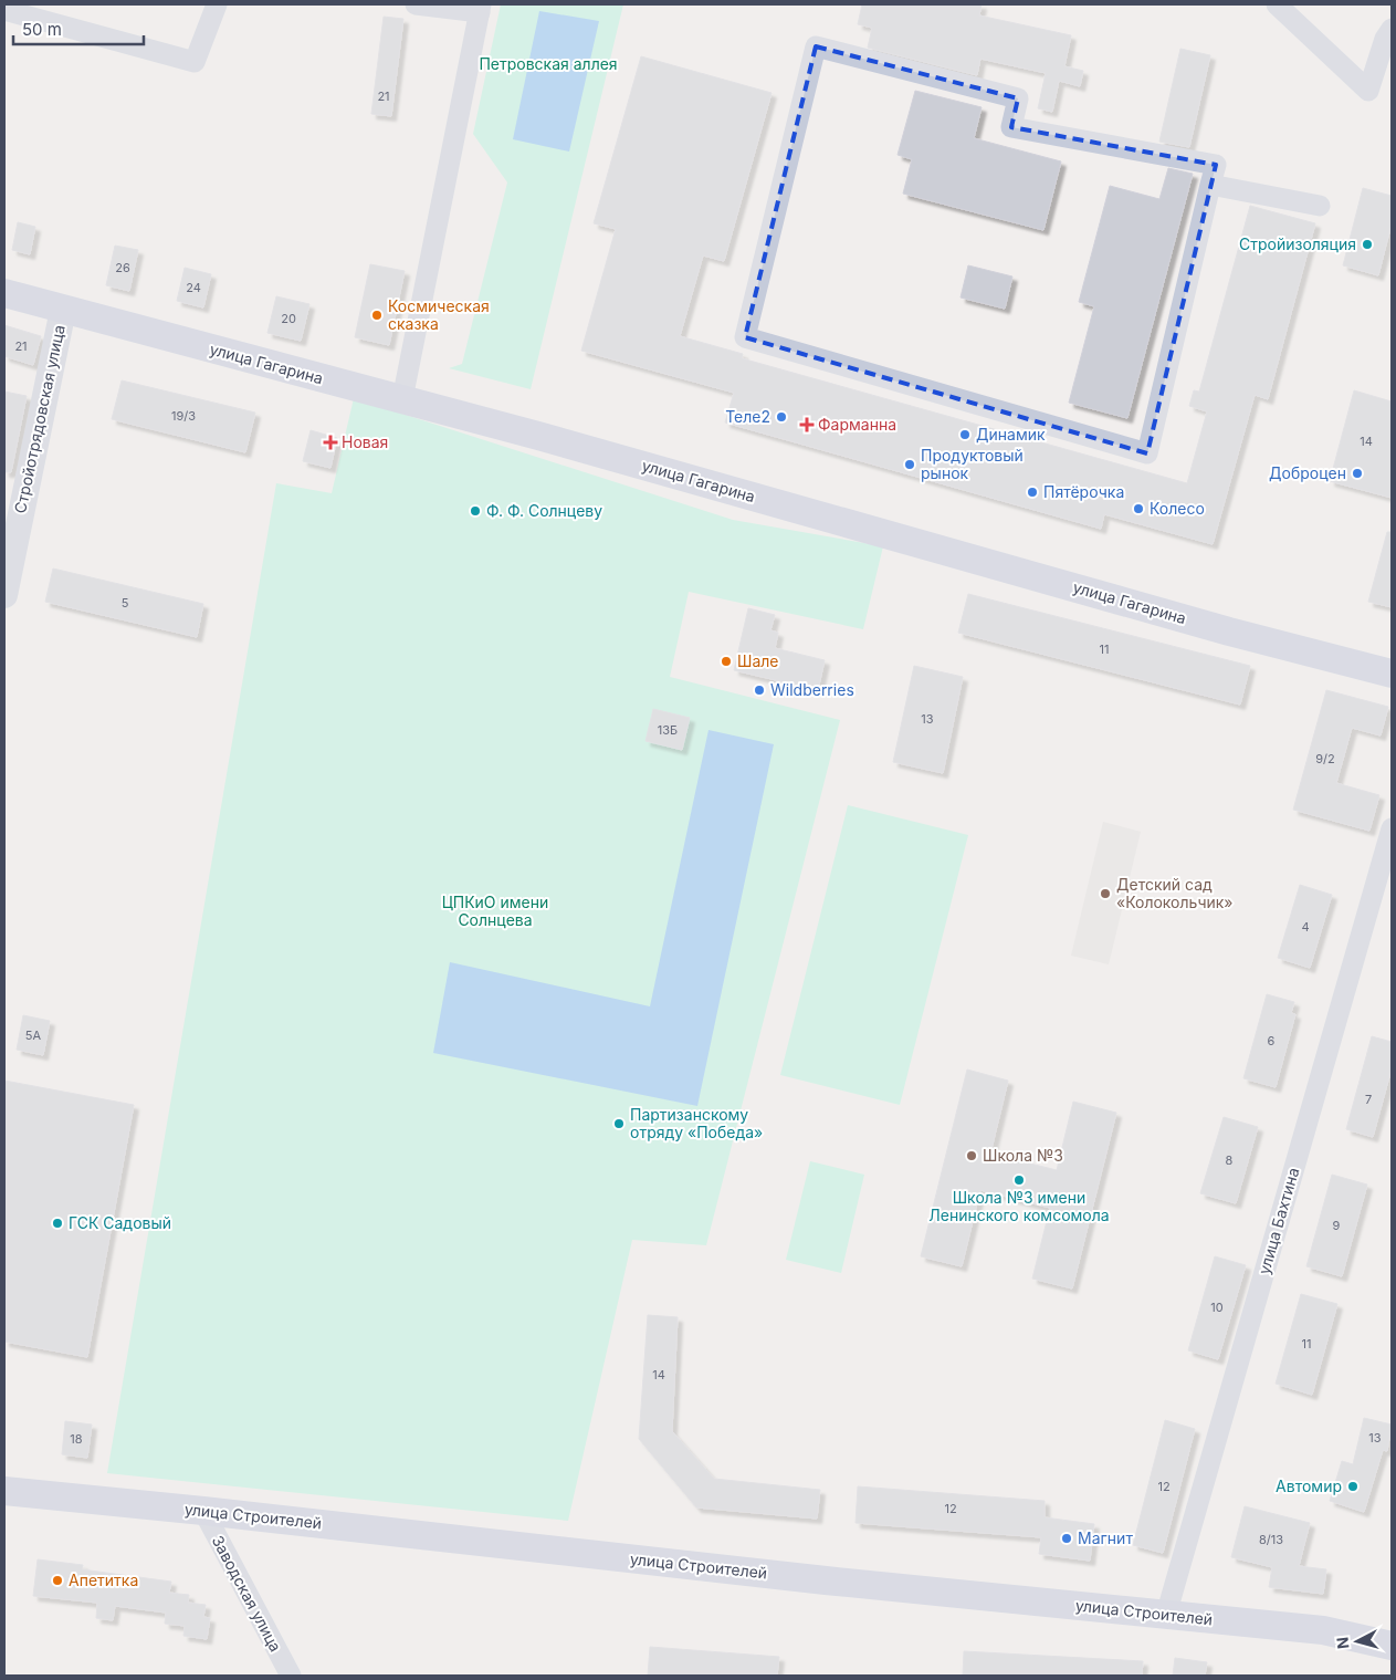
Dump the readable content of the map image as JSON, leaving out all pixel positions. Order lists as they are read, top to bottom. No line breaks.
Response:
{"streets":{"main road":["улица Гагарина","улица Строителей"],"street":["Стройотрядовская улица","улица Бахтина","Заводская улица"]},"crossings":[["улица Гагарина","Стройотрядовская улица"],["улица Бахтина","улица Строителей"],["улица Строителей","Заводская улица"]],"parks":["Петровская аллея","ЦПКиО имени Солнцева"],"places":{"other":["Стройизоляция","Космическая сказка","Теле2","Динамик","Продуктовый рынок","Доброцен","Пятёрочка","Колесо","Ф. Ф. Солнцеву","Шале","Wildberries","Детский сад «Колокольчик»","Партизанскому отряду «Победа»","Школа №3","Школа №3 имени Ленинского комсомола","ГСК Садовый","Автомир","Магнит","Апетитка"],"health":["Фарманна","Новая"]},"house_numbers":["21","26","24","20","21","19/3","14","5","11","13","13Б","9/2","4","5А","6","7","8","9","10","11","14","13","18","12","12","8/13"],"scale_bar":"50 m","north":"left"}
